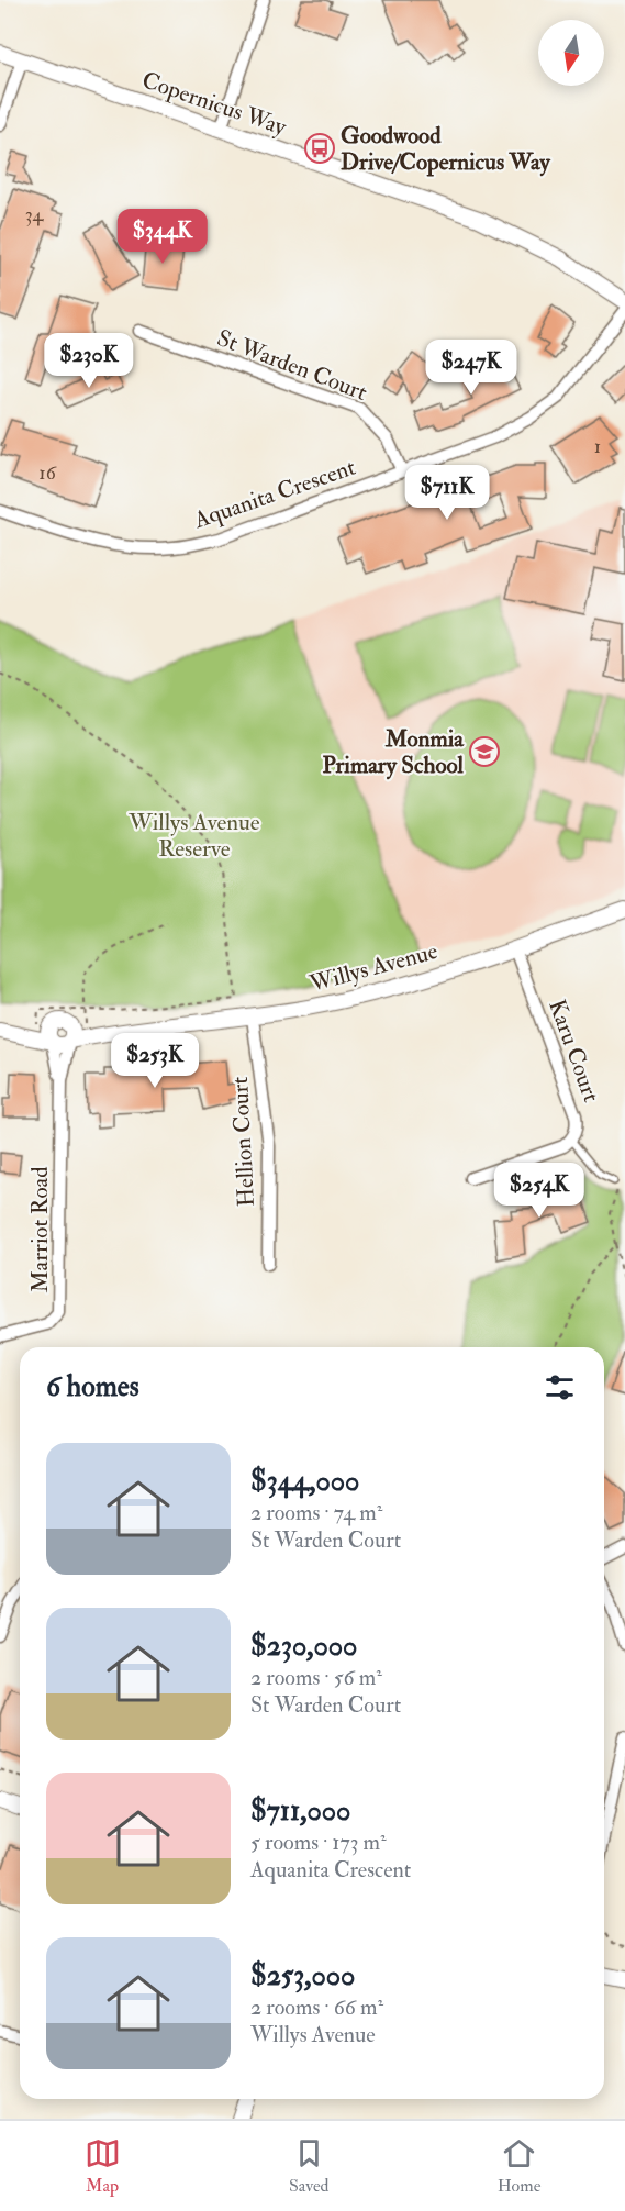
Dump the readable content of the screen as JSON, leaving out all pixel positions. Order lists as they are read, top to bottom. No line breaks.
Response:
{"streets":{"street":["Copernicus Way","St Warden Court","Aquanita Crescent","Willys Avenue","Karu Court","Hellion Court","Marriot Road"]},"crossings":[["St Warden Court","Aquanita Crescent"],["Willys Avenue","Karu Court"],["Willys Avenue","Hellion Court"],["Willys Avenue","Marriot Road"]],"parks":["Willys Avenue Reserve"],"places":{"bus stop":["Goodwood Drive/Copernicus Way"],"school or university":["Monmia Primary School"]},"house_numbers":["34","1","16"],"north":"bottom","page":{"price":["$344K","$230K","$247K","$711K","$253K","$254K"],"heading":"6 homes","list":[{"name":"$344,000","note":"2 rooms · 74 m² · St Warden Court"},{"name":"$230,000","note":"2 rooms · 56 m² · St Warden Court"},{"name":"$711,000","note":"5 rooms · 173 m² · Aquanita Crescent"},{"name":"$253,000","note":"2 rooms · 66 m² · Willys Avenue"}],"tabs":["Map","Saved","Home"]}}
